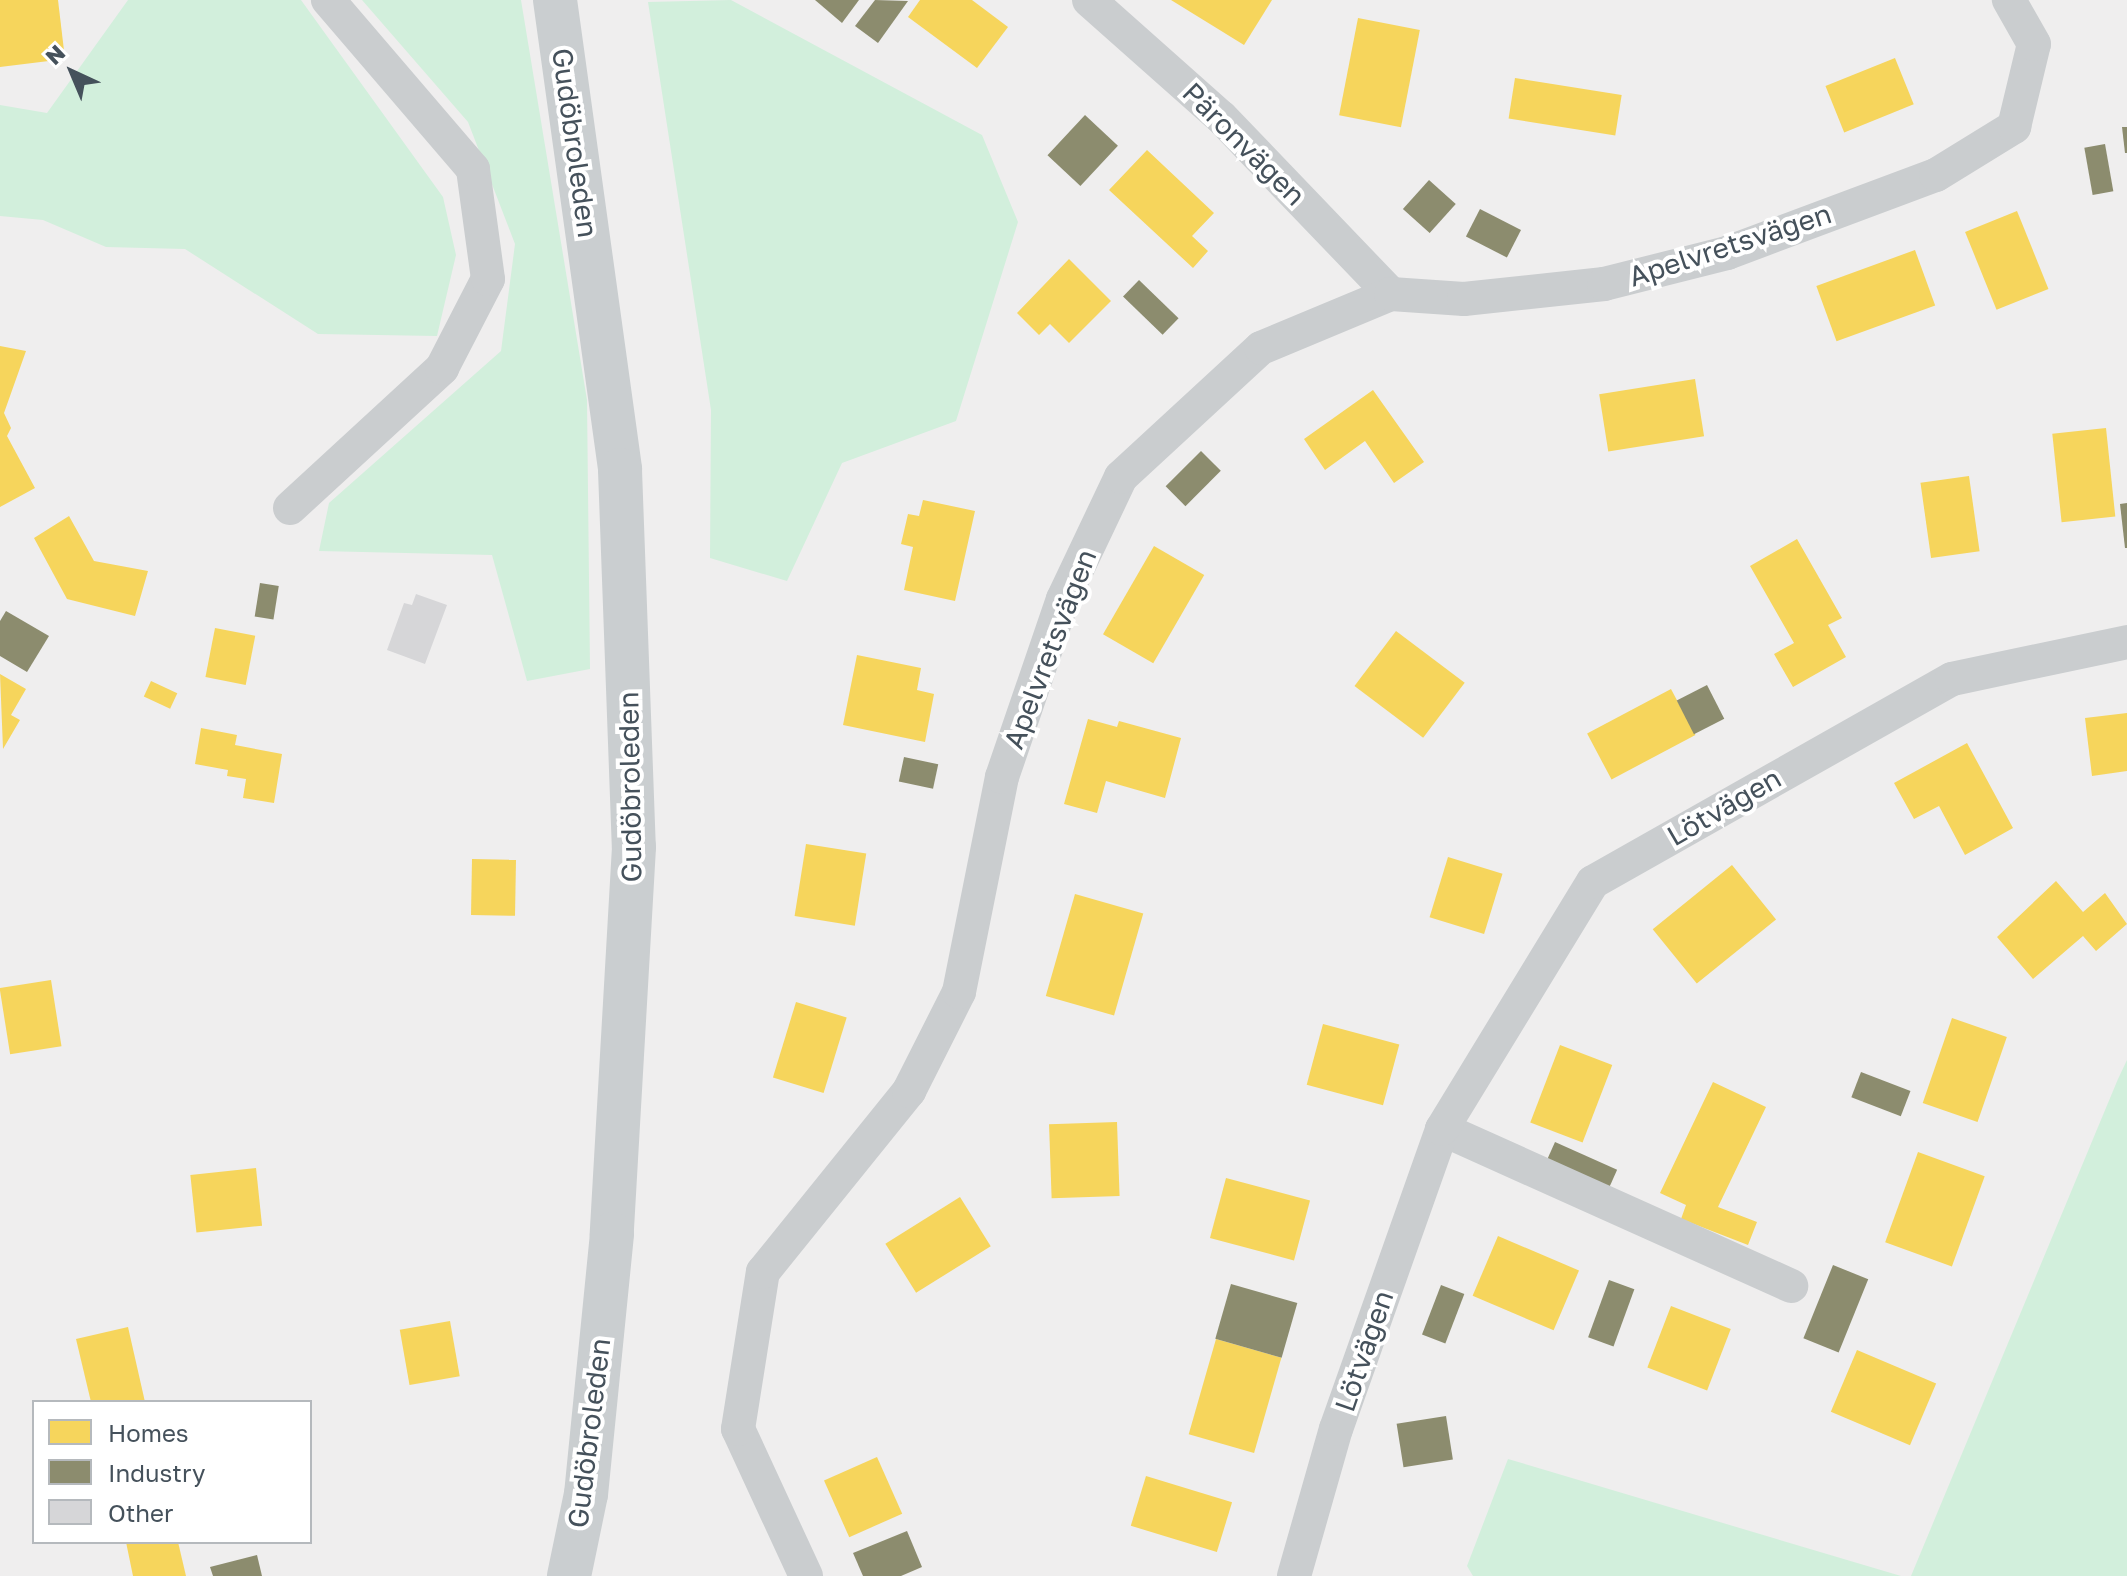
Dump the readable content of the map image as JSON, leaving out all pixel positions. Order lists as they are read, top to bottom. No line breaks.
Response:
{"streets":{"main road":["Gudöbroleden"],"street":["Päronvägen","Apelvretsvägen","Lötvägen"]},"crossings":[["Päronvägen","Apelvretsvägen"]],"legend":["Homes","Industry","Other"],"north":"top left"}
